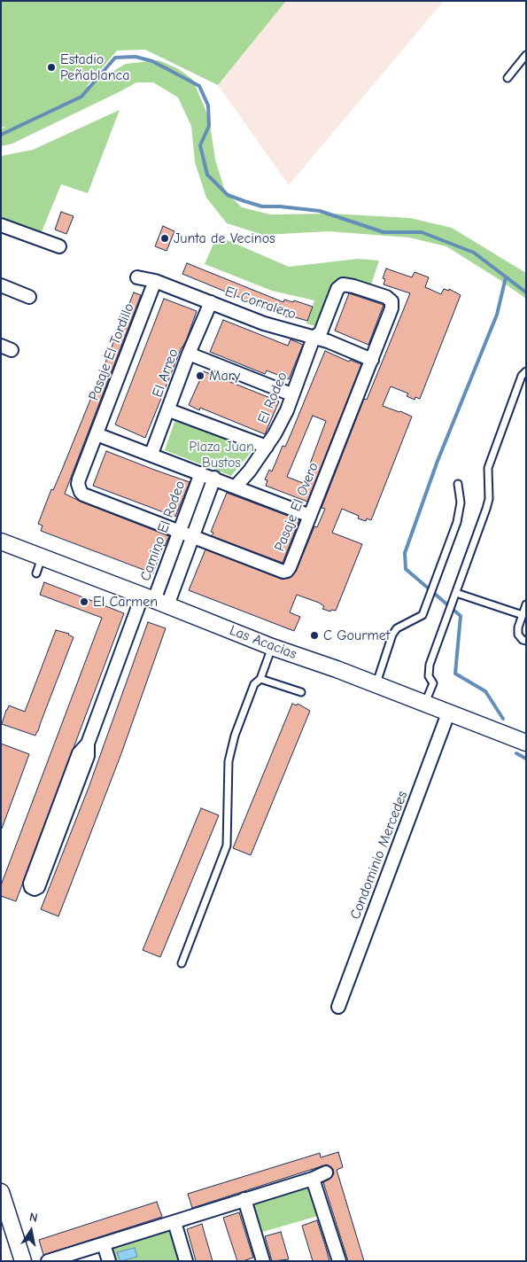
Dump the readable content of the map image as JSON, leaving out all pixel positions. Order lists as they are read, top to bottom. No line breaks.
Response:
{"streets":{"street":["El Corralero","Pasaje El Tordillo","El Arreo","El Rodeo","Pasaje El Overo","Camino El Rodeo","Las Acacias","Condominio Mercedes"]},"crossings":[["El Corralero","Pasaje El Tordillo"],["El Corralero","El Arreo"],["El Corralero","El Rodeo"],["El Corralero","Pasaje El Overo"],["Pasaje El Tordillo","Camino El Rodeo"],["El Rodeo","Pasaje El Overo"],["Pasaje El Overo","Camino El Rodeo"],["Camino El Rodeo","Las Acacias"],["Las Acacias","Condominio Mercedes"]],"parks":["Plaza Juan Bustos"],"places":["Estadio Peñablanca","Junta de Vecinos","Mary","El Carmen","C Gourmet"],"north":"top"}
